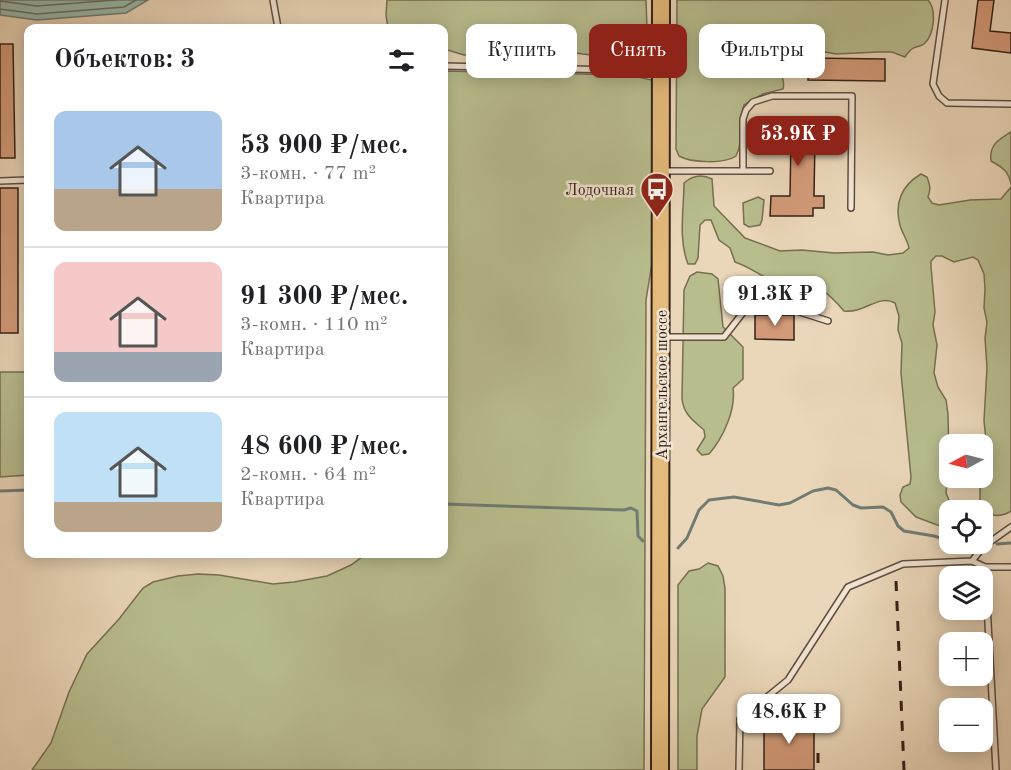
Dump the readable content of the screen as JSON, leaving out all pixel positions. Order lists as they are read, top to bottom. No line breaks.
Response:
{"streets":{"main road":["Архангельское шоссе"]},"places":{"bus stop":["Лодочная"]},"north":"left","page":{"chip":["Купить","Снять","Фильтры"],"heading":"Объектов: 3","list":[{"name":"53 900 ₽/мес.","note":"3-комн. · 77 m² · Квартира"},{"name":"91 300 ₽/мес.","note":"3-комн. · 110 m² · Квартира"},{"name":"48 600 ₽/мес.","note":"2-комн. · 64 m² · Квартира"}],"price":["53.9K ₽","91.3K ₽","48.6K ₽"],"map_buttons":["+","−"]}}
